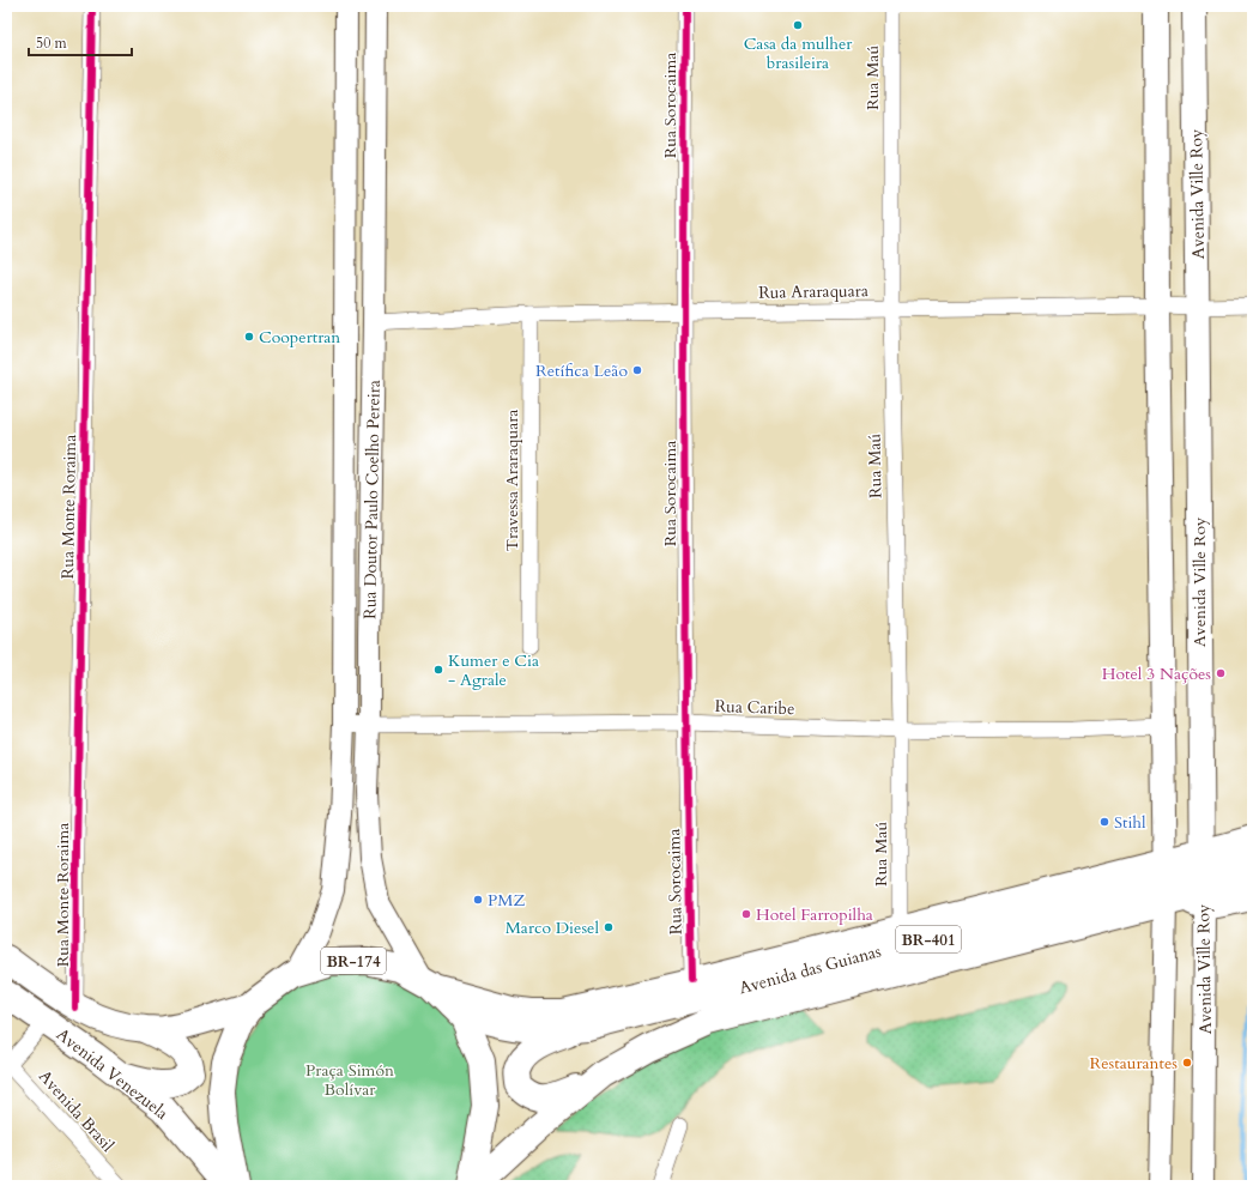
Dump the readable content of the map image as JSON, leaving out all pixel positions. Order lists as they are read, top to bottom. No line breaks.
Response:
{"streets":{"highway":["BR-401","BR-174","Avenida das Guianas","Avenida Venezuela"],"main road":["Avenida Ville Roy","Rua Doutor Paulo Coelho Pereira"],"street":["Rua Maú","Rua Sorocaima","Rua Araraquara","Travessa Araraquara","Rua Monte Roraima","Rua Caribe","Avenida Brasil"]},"crossings":[["Rua Maú","Rua Araraquara"],["Rua Maú","Rua Caribe"],["Rua Maú","Avenida das Guianas"],["Rua Sorocaima","Rua Araraquara"],["Rua Sorocaima","Rua Caribe"],["Rua Sorocaima","Avenida das Guianas"],["Avenida Ville Roy","Rua Araraquara"],["Avenida Ville Roy","Rua Caribe"],["Avenida Ville Roy","Avenida das Guianas"],["Rua Araraquara","Travessa Araraquara"],["Rua Araraquara","Rua Doutor Paulo Coelho Pereira"],["Rua Doutor Paulo Coelho Pereira","Rua Caribe"],["Rua Doutor Paulo Coelho Pereira","BR-174"],["Rua Monte Roraima","Avenida Venezuela"],["BR-174","Avenida das Guianas"],["BR-174","Avenida Venezuela"]],"parks":["Praça Simón Bolívar"],"places":["Casa da mulher brasileira","Coopertran","Retífica Leão","Kumer e Cia - Agrale","Hotel 3 Nações","Stihl","PMZ","Hotel Farropilha","Marco Diesel","Restaurantes"],"scale_bar":"50 m"}
